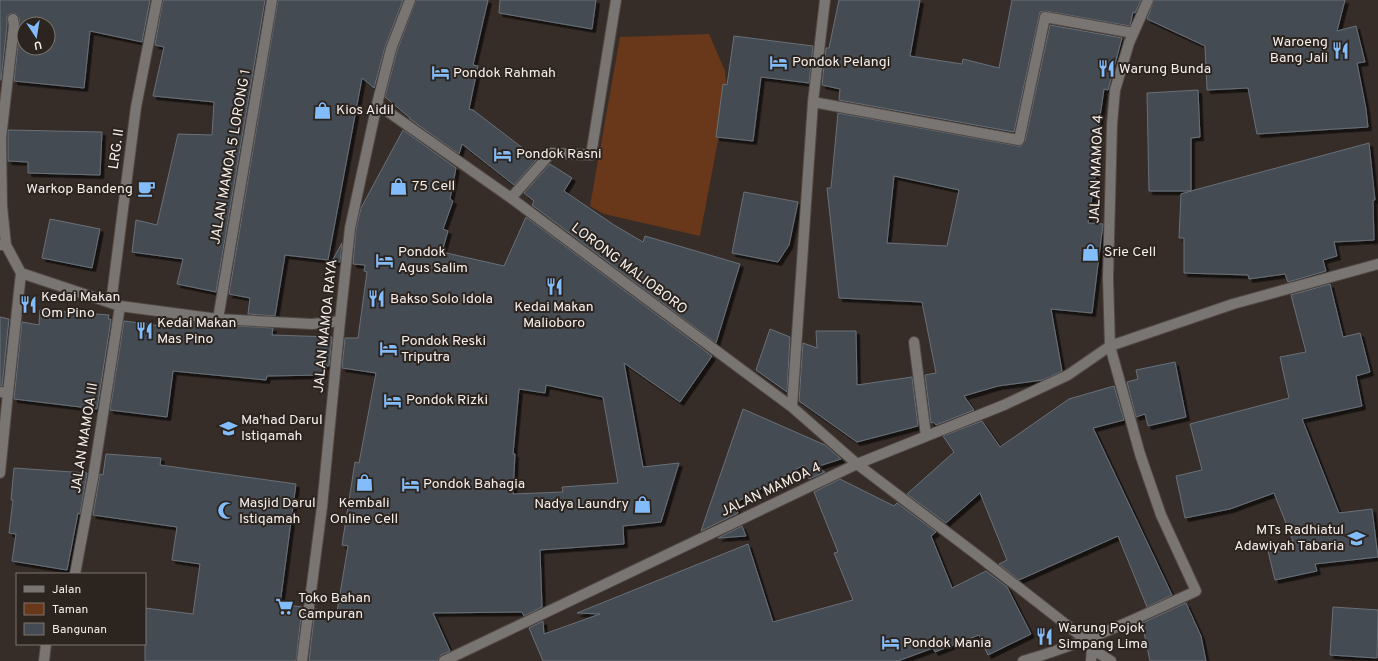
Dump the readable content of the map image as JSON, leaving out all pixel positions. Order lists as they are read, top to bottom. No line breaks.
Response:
{"streets":{"street":["LRG. II","JALAN MAMOA 5 LORONG 1","JALAN MAMOA 4","LORONG MALIOBORO","JALAN MAMOA RAYA","JALAN MAMOA III"]},"crossings":[["LRG. II","JALAN MAMOA III"],["JALAN MAMOA 4","LORONG MALIOBORO"],["LORONG MALIOBORO","JALAN MAMOA RAYA"]],"places":{"restaurant":["Waroeng Bang Jali","Warung Bunda","Kedai Makan Malioboro","Bakso Solo Idola","Kedai Makan Om Pino","Kedai Makan Mas Pino","Warung Pojok Simpang Lima"],"hotel":["Pondok Pelangi","Pondok Rahmah","Pondok Rasni","Pondok Agus Salim","Pondok Reski Triputra","Pondok Rizki","Pondok Bahagia","Pondok Mania"],"shop":["Kios Aidil","75 Cell","Srie Cell","Kembali Online Cell","Nadya Laundry"],"cafe":["Warkop Bandeng"],"school or university":["Ma'had Darul Istiqamah","MTs Radhiatul Adawiyah Tabaria"],"mosque":["Masjid Darul Istiqamah"],"supermarket":["Toko Bahan Campuran"]},"legend":["Jalan","Taman","Bangunan"],"north":"bottom"}
